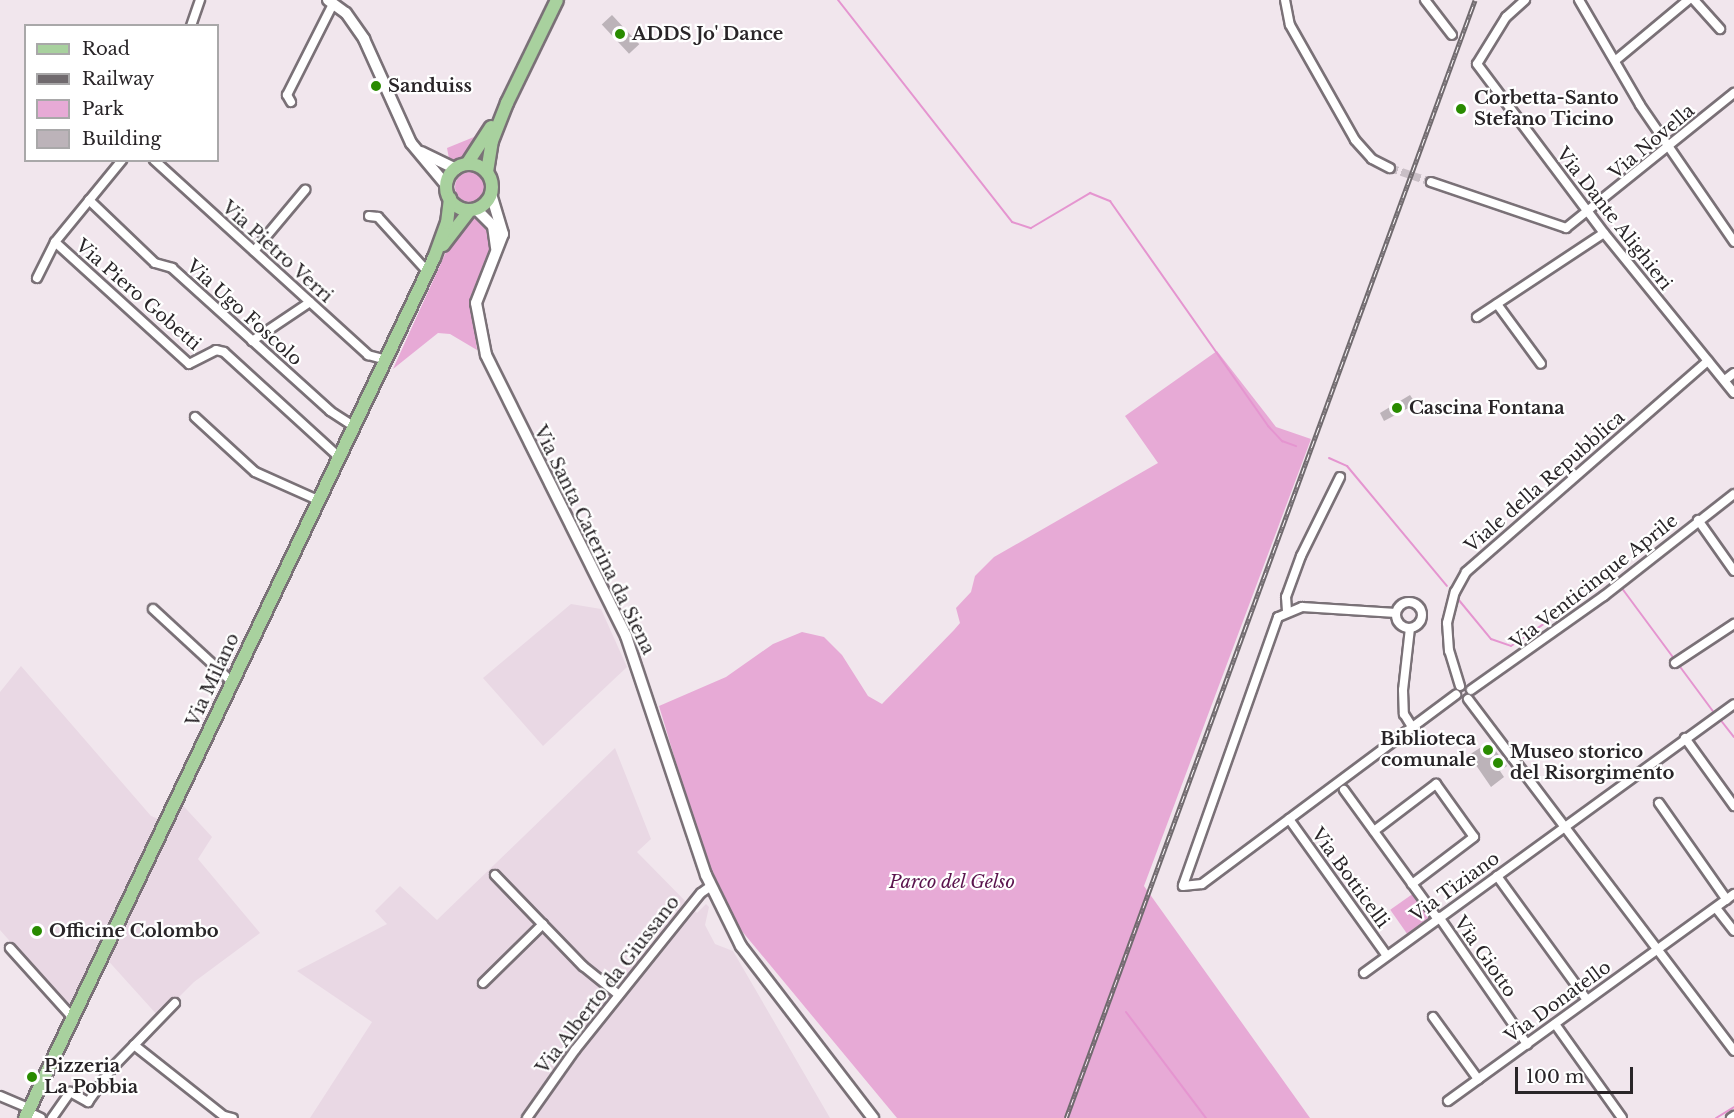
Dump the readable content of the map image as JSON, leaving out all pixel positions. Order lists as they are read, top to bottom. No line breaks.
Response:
{"streets":{"main road":["Via Milano"],"street":["Via Novella","Via Dante Alighieri","Via Pietro Verri","Via Piero Gobetti","Via Ugo Foscolo","Viale della Repubblica","Via Santa Caterina da Siena","Via Venticinque Aprile","Via Botticelli","Via Tiziano","Via Giotto","Via Alberto da Giussano","Via Donatello"]},"crossings":[["Via Novella","Via Dante Alighieri"],["Via Dante Alighieri","Viale della Repubblica"],["Via Pietro Verri","Via Milano"],["Via Piero Gobetti","Via Milano"],["Via Ugo Foscolo","Via Milano"],["Via Santa Caterina da Siena","Via Alberto da Giussano"],["Via Botticelli","Via Tiziano"],["Via Tiziano","Via Giotto"],["Via Giotto","Via Donatello"]],"parks":["Parco del Gelso"],"places":["ADDS Jo' Dance","Sanduiss","Corbetta-Santo Stefano Ticino","Cascina Fontana","Biblioteca comunale","Museo storico del Risorgimento","Officine Colombo","Pizzeria La Pobbia"],"legend":["Road","Railway","Park","Building"],"scale_bar":"100 m"}
